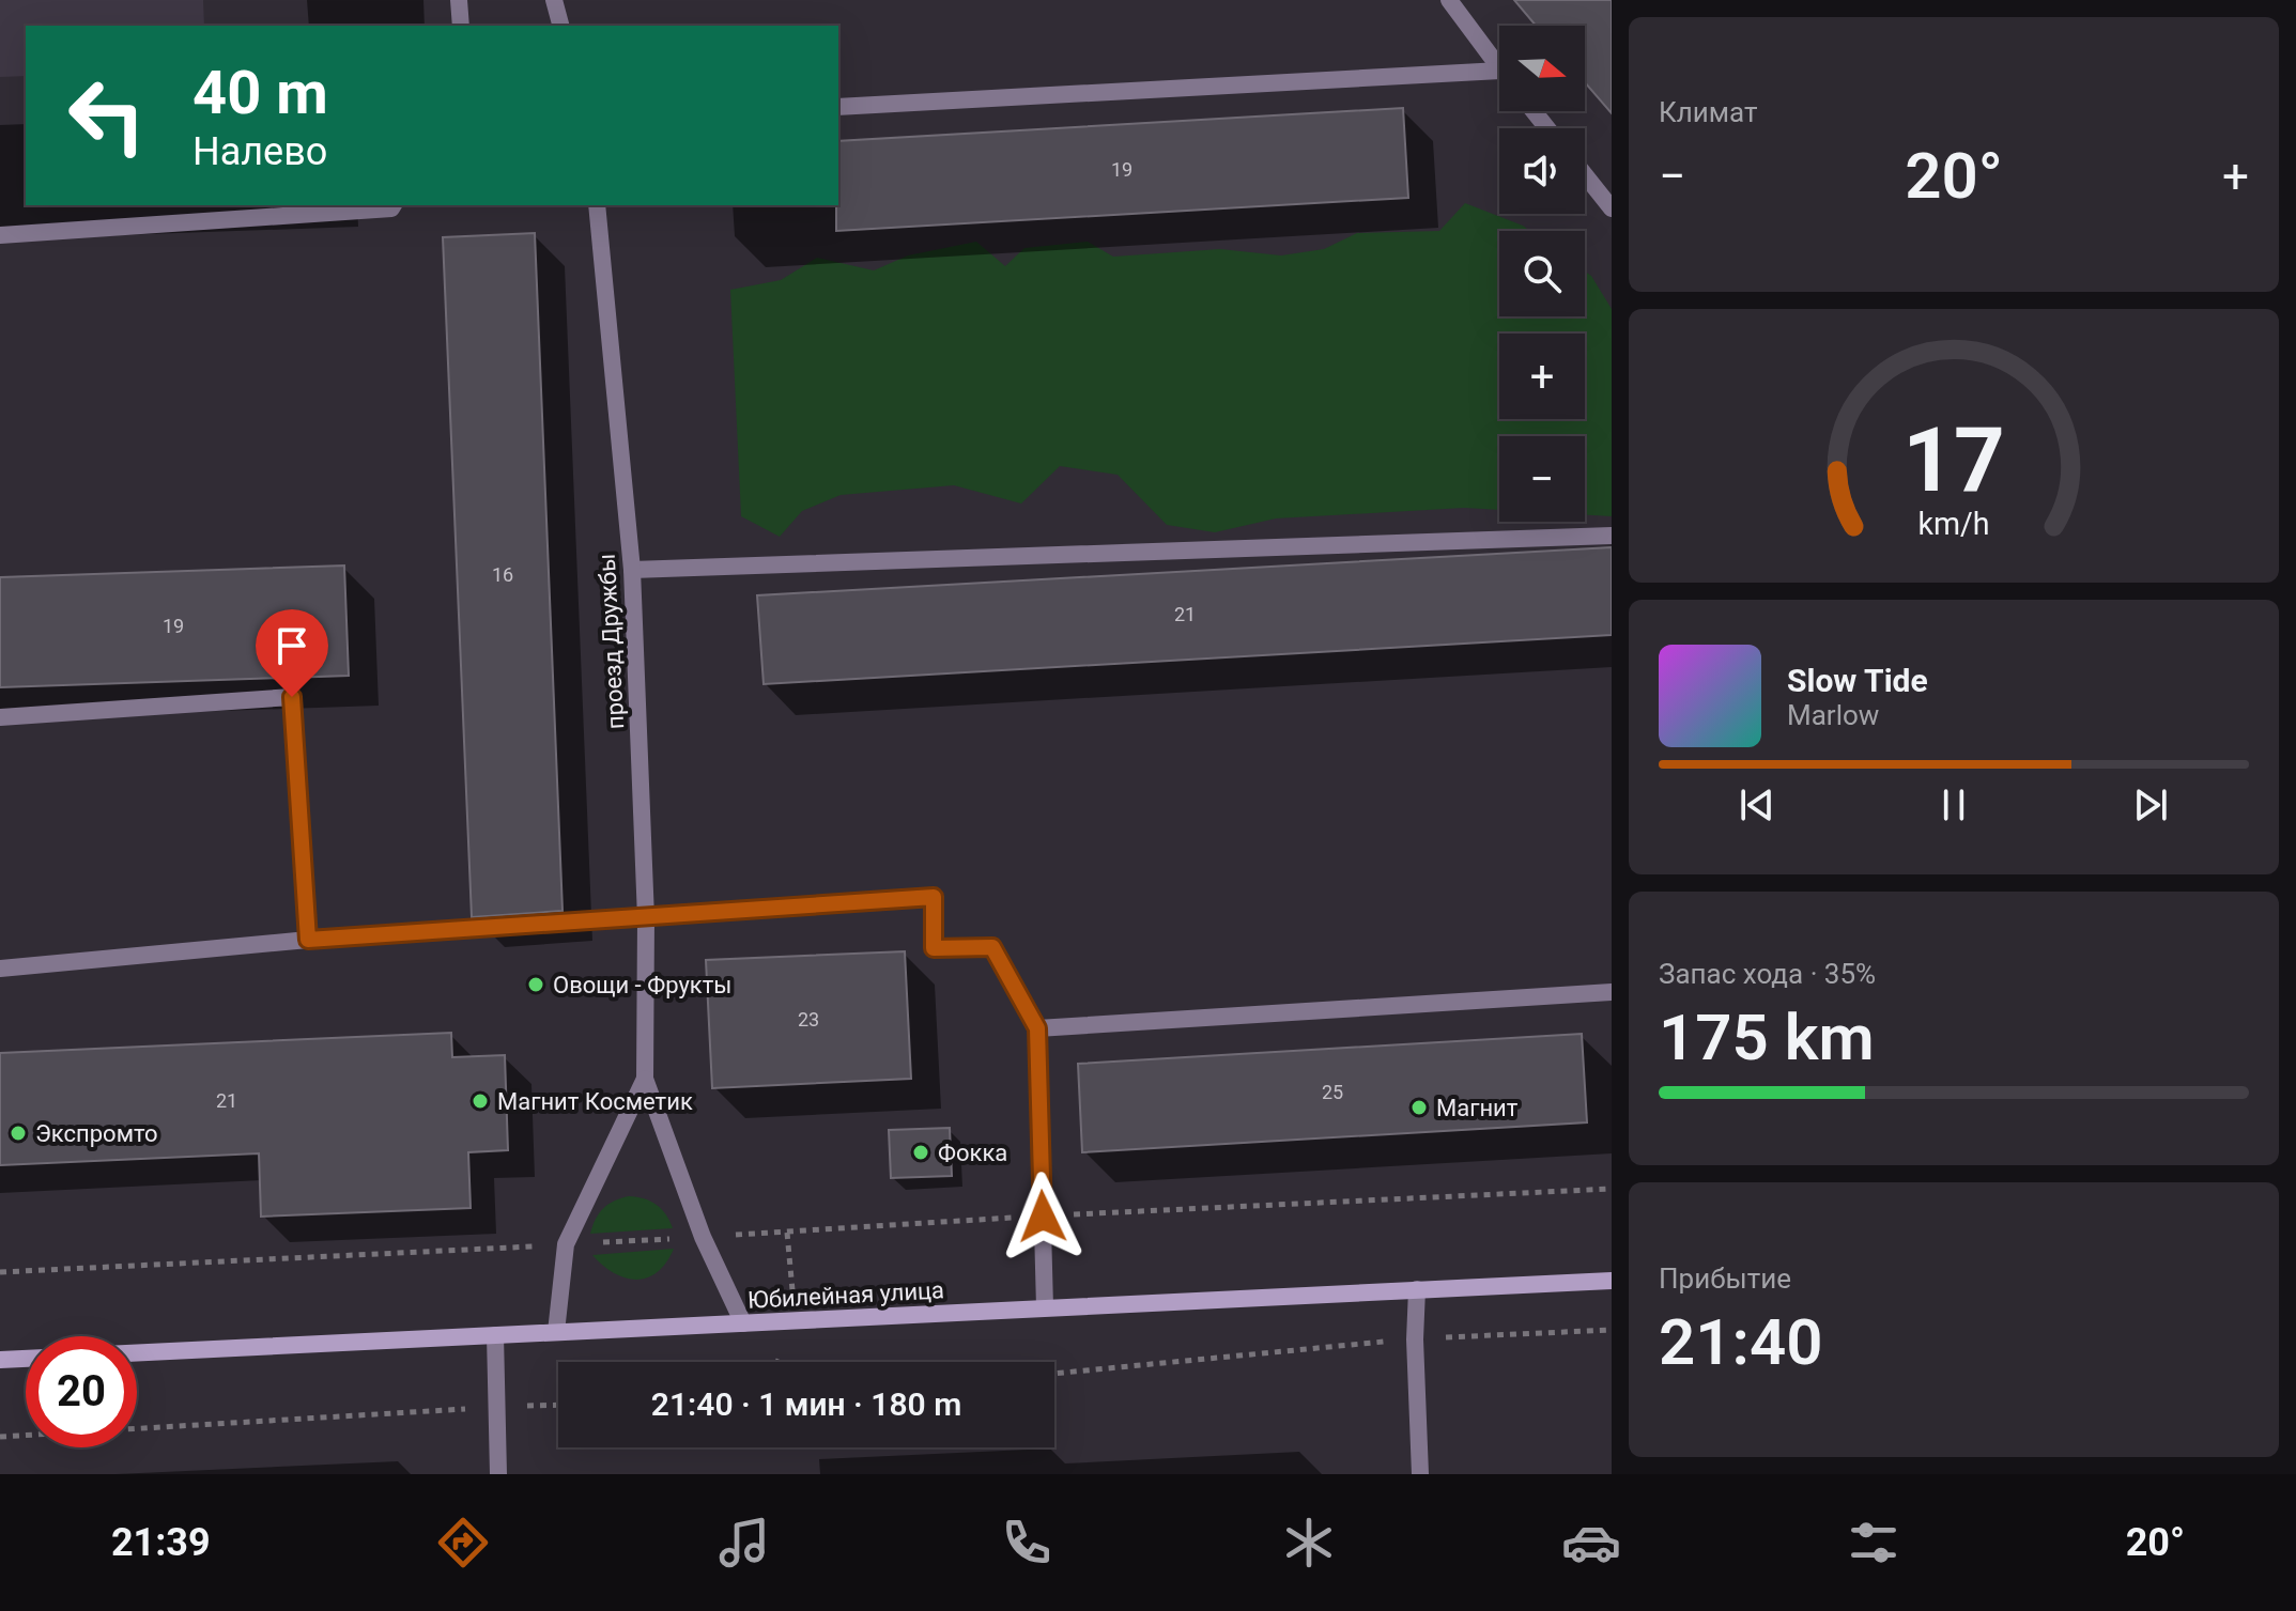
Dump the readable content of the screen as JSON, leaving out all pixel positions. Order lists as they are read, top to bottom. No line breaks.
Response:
{"streets":{"street":["проезд Дружбы","Юбилейная улица"]},"crossings":[["проезд Дружбы","Юбилейная улица"]],"places":["Овощи - Фрукты","Магнит Косметик","Магнит","Экспромто","Фокка"],"house_numbers":["19","16","21","19","23","25","21"],"north":"right","page":{"tile":["Климат",["Запас хода · 35%","175 km"],["Прибытие","21:40"]],"map_buttons":["+","−"],"turn":["40 m","Налево"],"heat":["−","20°","+"],"song":["Slow Tide","Marlow"],"limit":"20","trip":"21:40 · 1 мин · 180 m","tabs":["21:39","20°"],"gauge":["17","km/h"]}}
